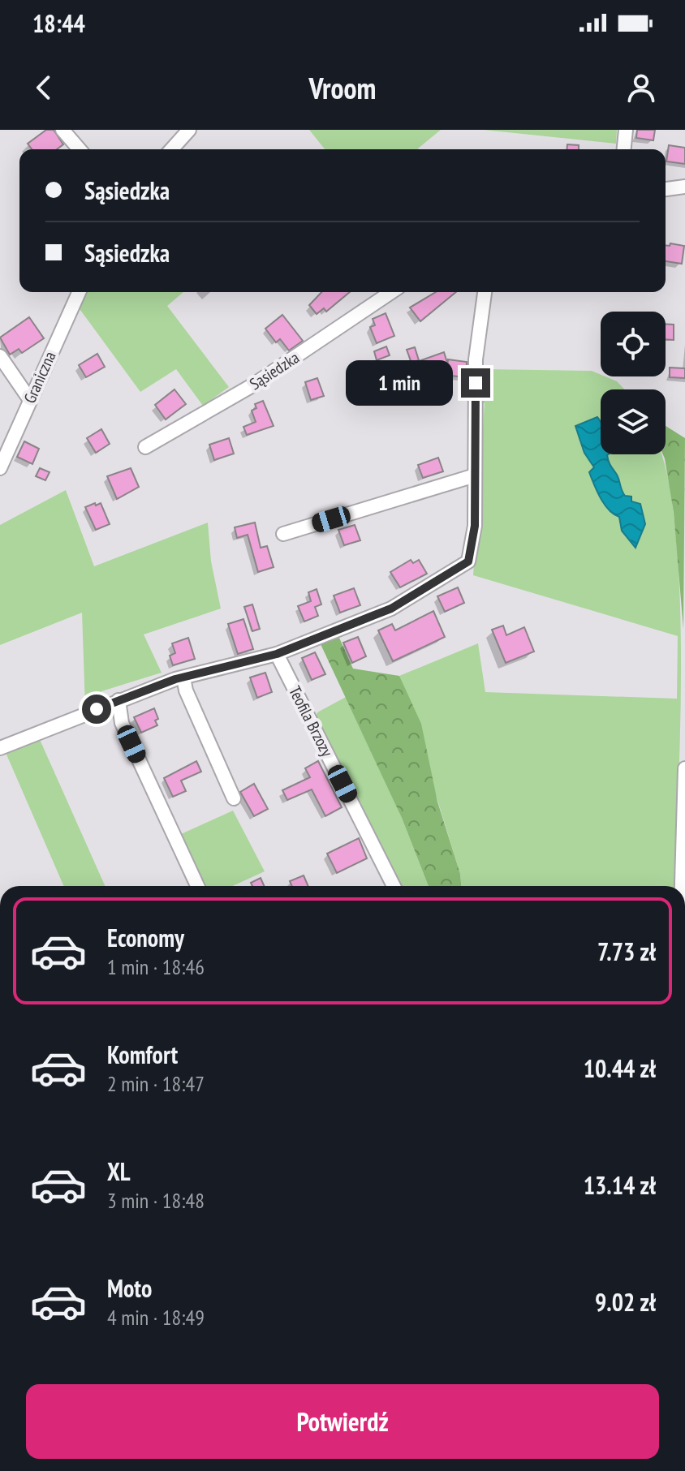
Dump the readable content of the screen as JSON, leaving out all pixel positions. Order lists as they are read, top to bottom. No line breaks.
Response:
{"streets":{"street":["Sąsiedzka","Graniczna","Teofila Brzozy"]},"page":{"status":"18:44","header":"Vroom","banner":["Sąsiedzka","Sąsiedzka"],"bubble":"1 min","list":[{"name":"Economy","note":"1 min · 18:46","value":"7.73 zł"},{"name":"Komfort","note":"2 min · 18:47","value":"10.44 zł"},{"name":"XL","note":"3 min · 18:48","value":"13.14 zł"},{"name":"Moto","note":"4 min · 18:49","value":"9.02 zł"}],"buttons":"Potwierdź"}}
